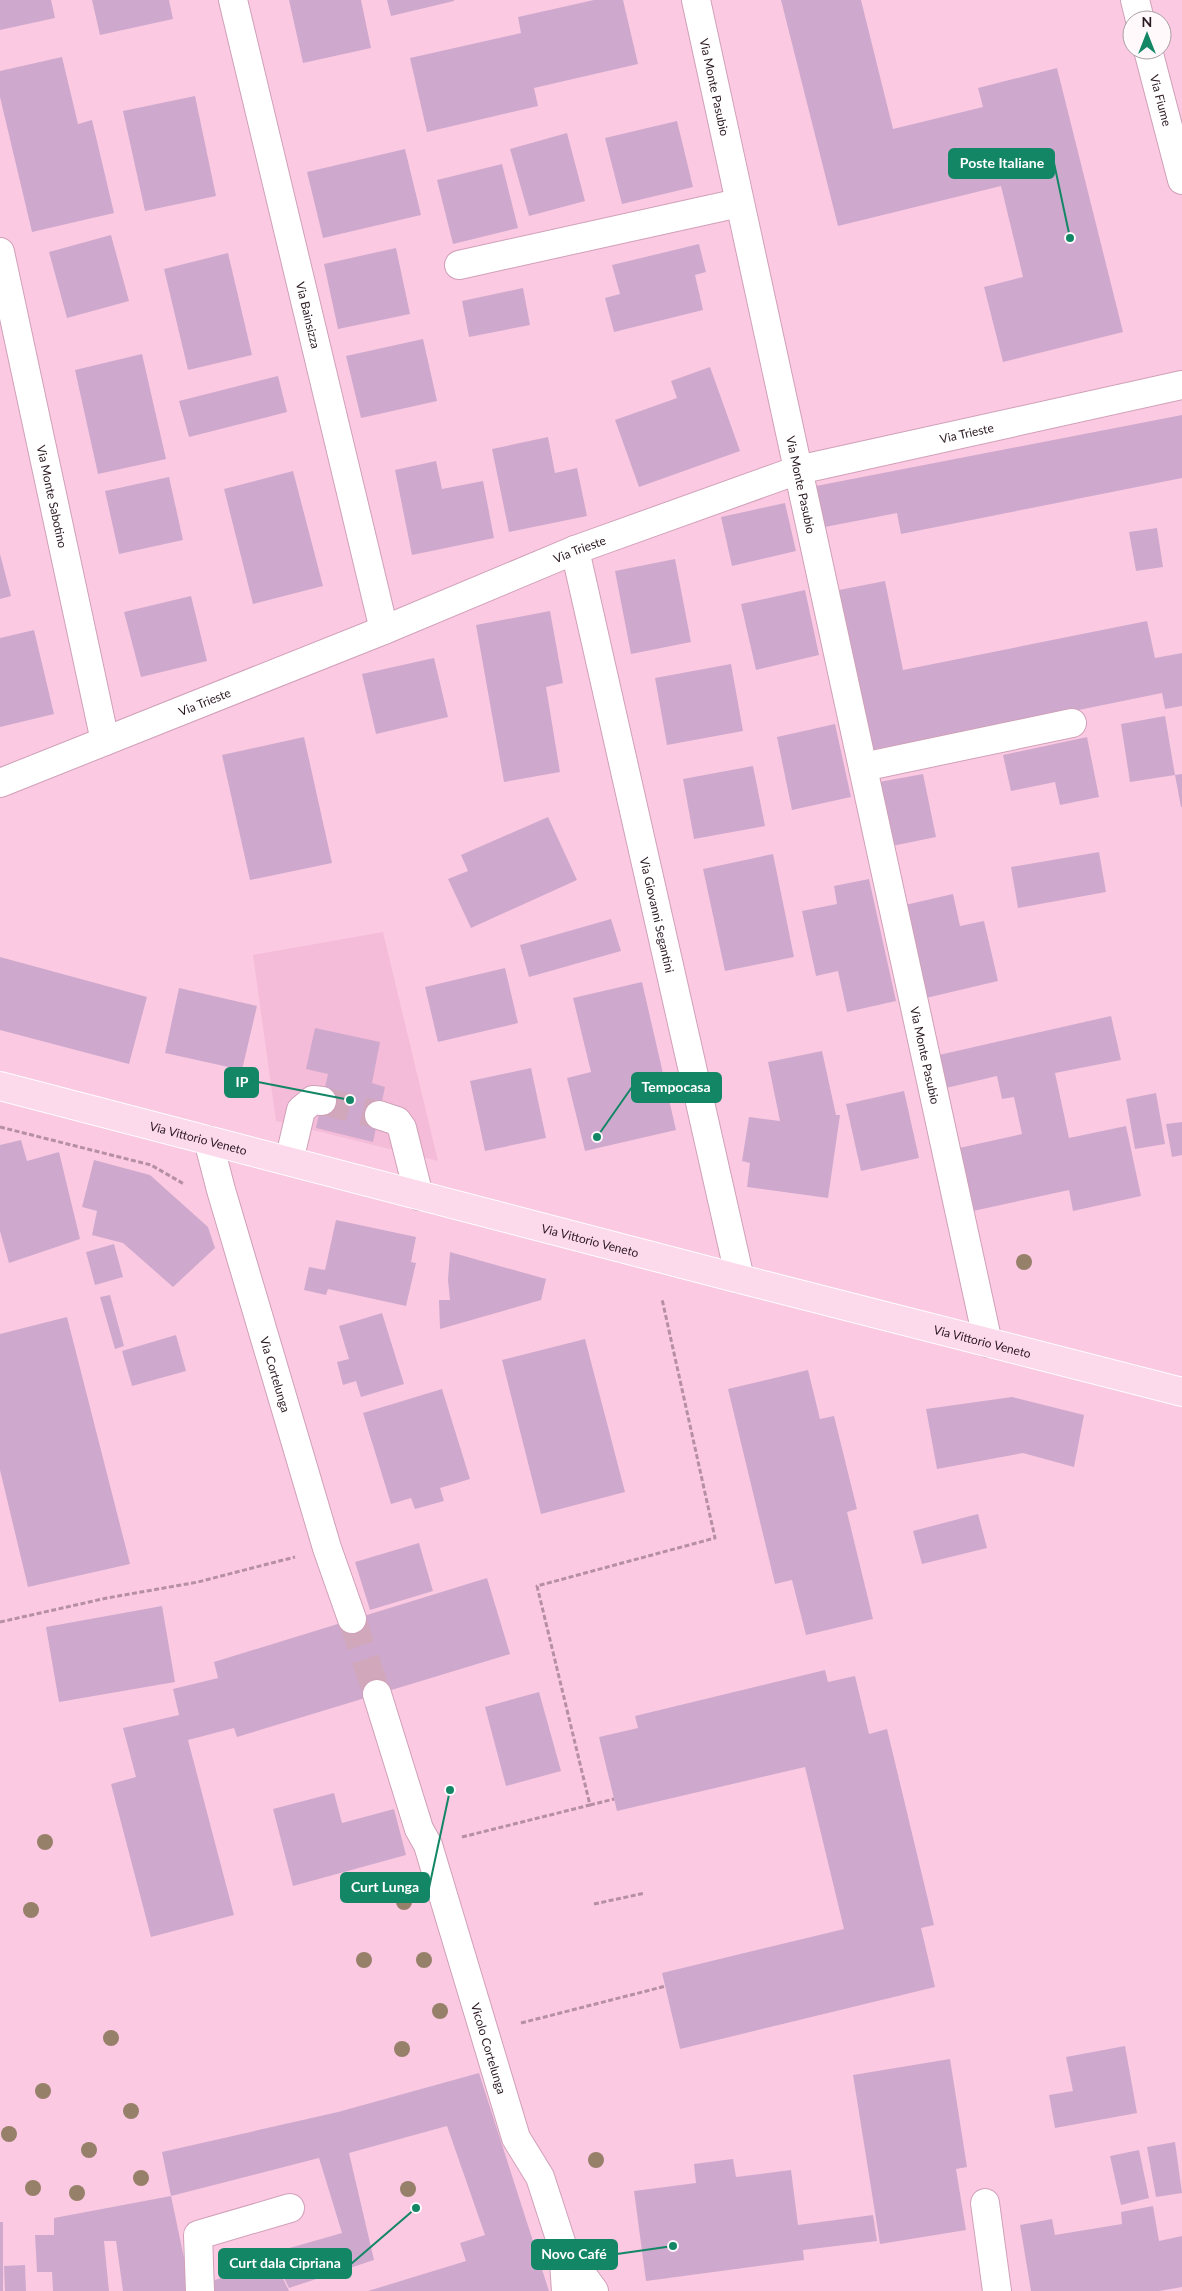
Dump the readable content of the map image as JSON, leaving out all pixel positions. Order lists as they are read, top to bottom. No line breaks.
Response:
{"streets":{"main road":["Via Vittorio Veneto"],"street":["Via Monte Pasubio","Via Fiume","Via Bainsizza","Via Trieste","Via Monte Sabotino","Via Giovanni Segantini","Via Cortelunga","Vicolo Cortelunga"]},"crossings":[["Via Monte Pasubio","Via Trieste"],["Via Monte Pasubio","Via Vittorio Veneto"],["Via Bainsizza","Via Trieste"],["Via Trieste","Via Monte Sabotino"],["Via Trieste","Via Giovanni Segantini"],["Via Giovanni Segantini","Via Vittorio Veneto"],["Via Vittorio Veneto","Via Cortelunga"]],"places":["Poste Italiane","IP","Tempocasa","Curt Lunga","Curt dala Cipriana","Novo Café"],"north":"top"}
